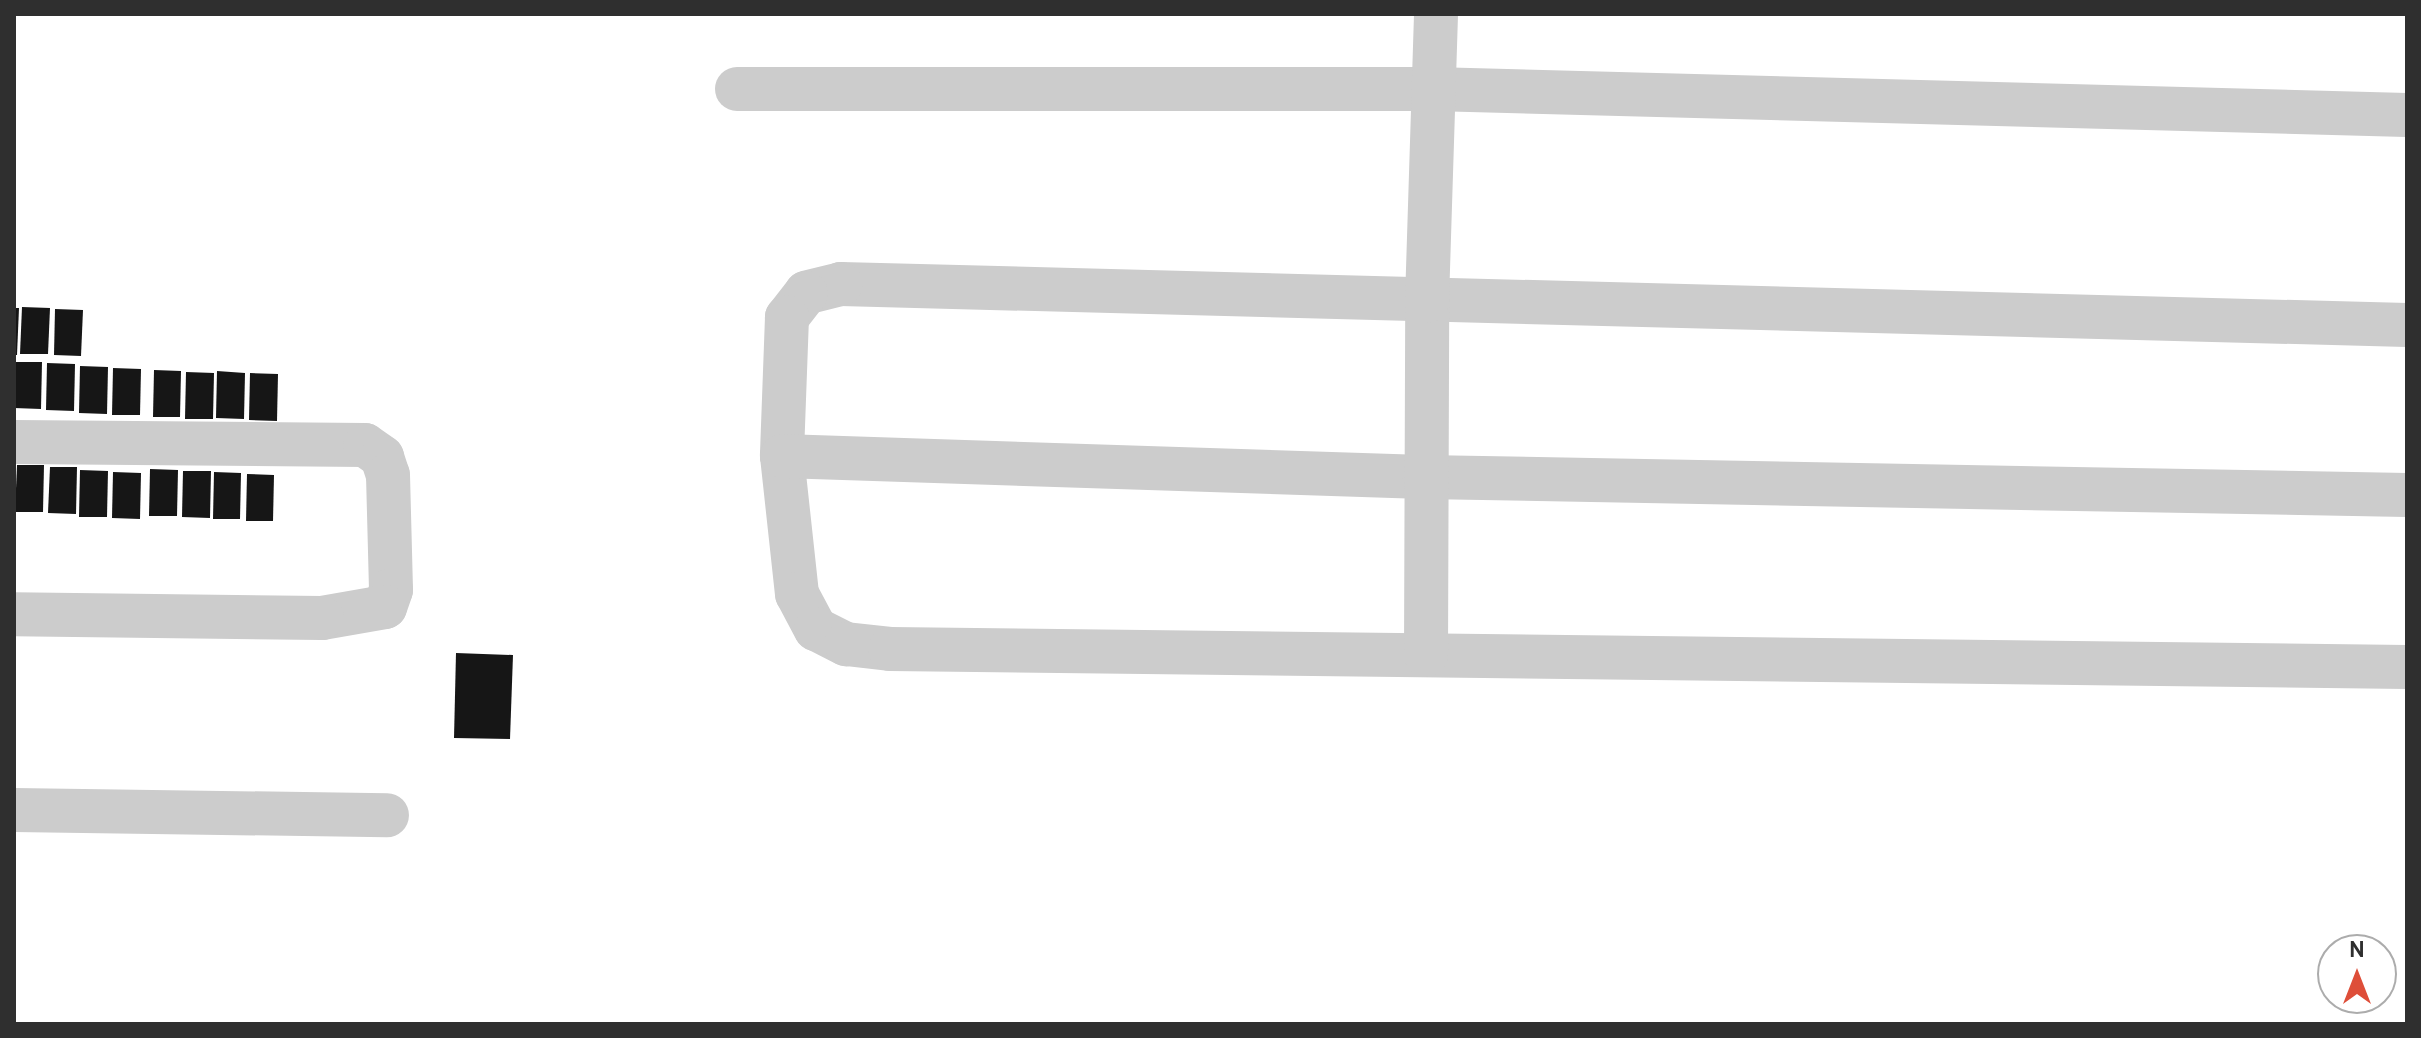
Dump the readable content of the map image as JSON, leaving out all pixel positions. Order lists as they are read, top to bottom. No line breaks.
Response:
{"north":"top"}
